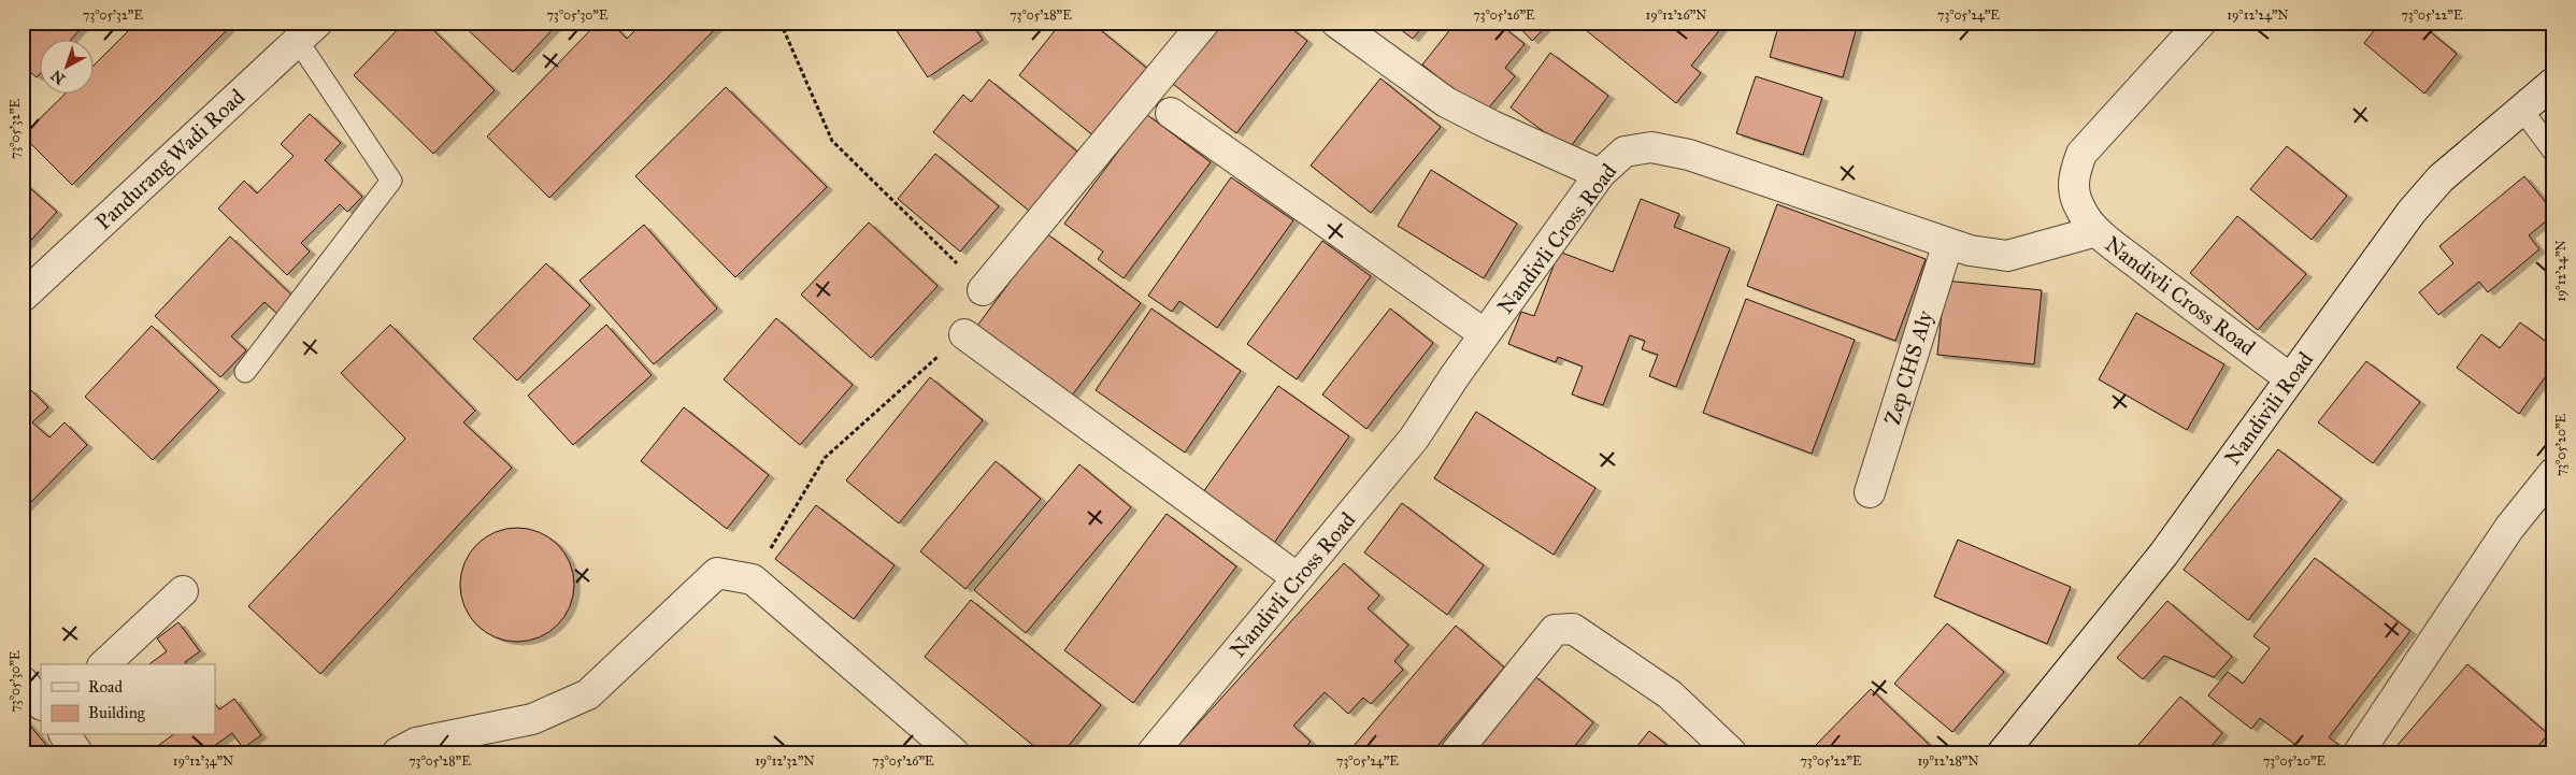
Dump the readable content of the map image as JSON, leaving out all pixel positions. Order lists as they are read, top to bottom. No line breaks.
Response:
{"streets":{"street":["Pandurang Wadi Road","Nandivli Cross Road","Zep CHS Aly","Nandivili Road"]},"crossings":[["Nandivli Cross Road","Zep CHS Aly"],["Nandivli Cross Road","Nandivili Road"]],"legend":["Road","Building"],"north":"bottom left","coordinates":["73°05'32\"E","73°05'30\"E","73°05'28\"E","73°05'26\"E","19°12'26\"N","73°05'24\"E","19°12'24\"N","73°05'22\"E","73°05'20\"E","19°12'34\"N","19°12'32\"N","19°12'28\"N"]}
